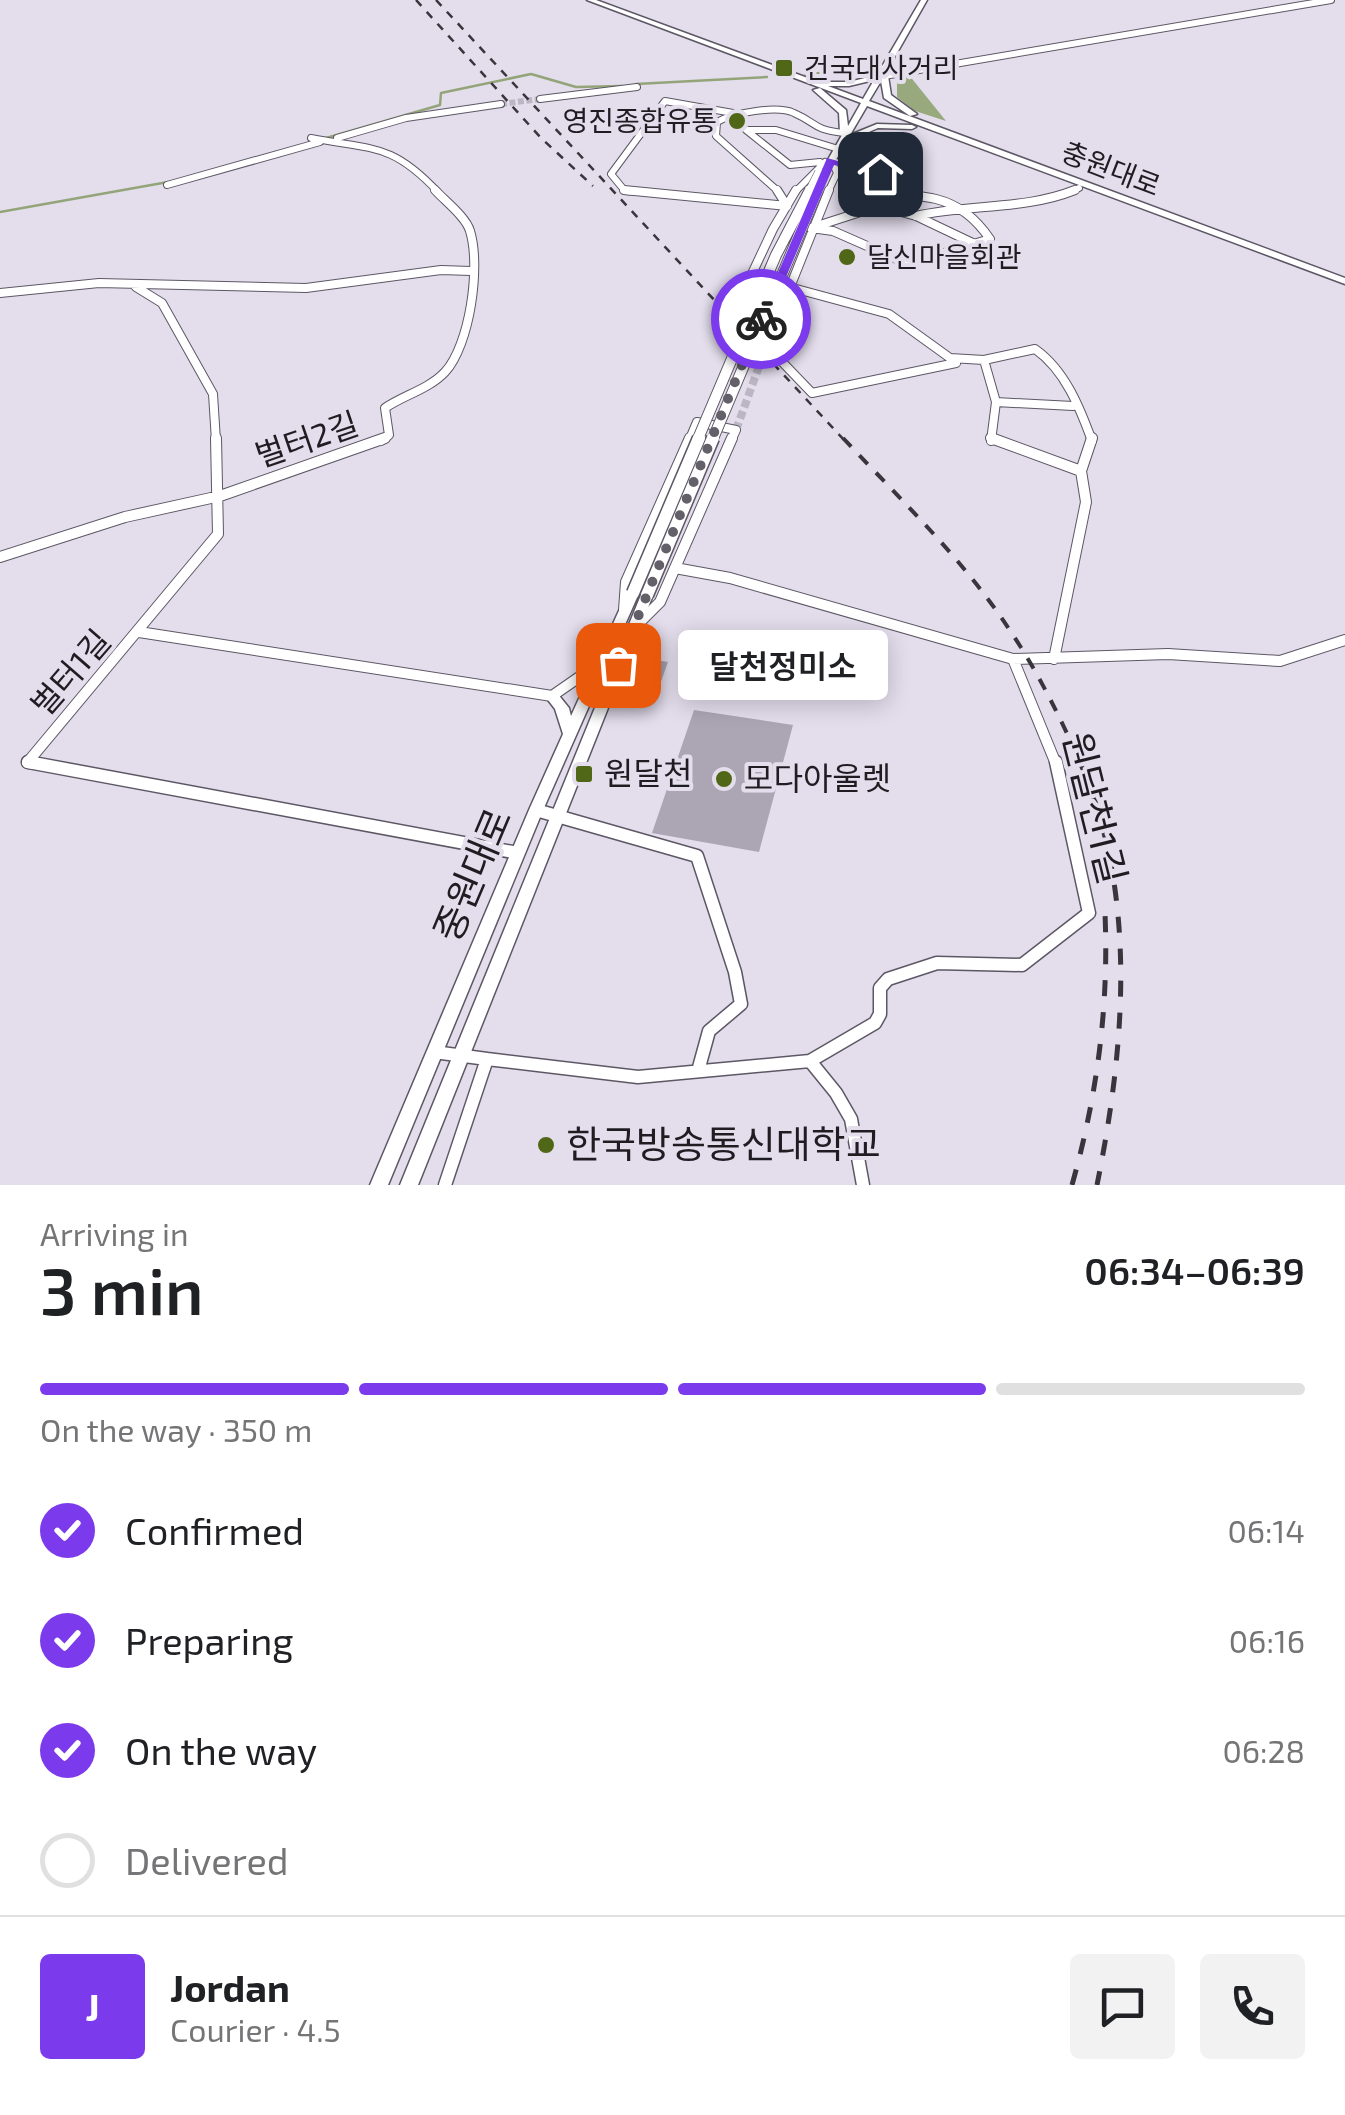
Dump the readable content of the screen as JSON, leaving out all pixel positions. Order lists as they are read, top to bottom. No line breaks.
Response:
{"streets":{"street":["충원대로","벌터2길","벌터1길","원달천1길","중원대로"]},"crossings":[["벌터2길","벌터1길"],["벌터1길","중원대로"],["원달천1길","중원대로"]],"places":{"transit":["건국대사거리","원달천"],"other":["영진종합유통","달신마을회관","달천정미소","모다아울렛","한국방송통신대학교"]},"page":{"bubble":"달천정미소","heading":["3 min","Arriving in","06:34–06:39"],"panel":["Jordan","Courier · 4.5"],"bar":"On the way · 350 m","list":[["Confirmed","06:14"],["Preparing","06:16"],["On the way","06:28"],"Delivered"],"round":"J"}}
